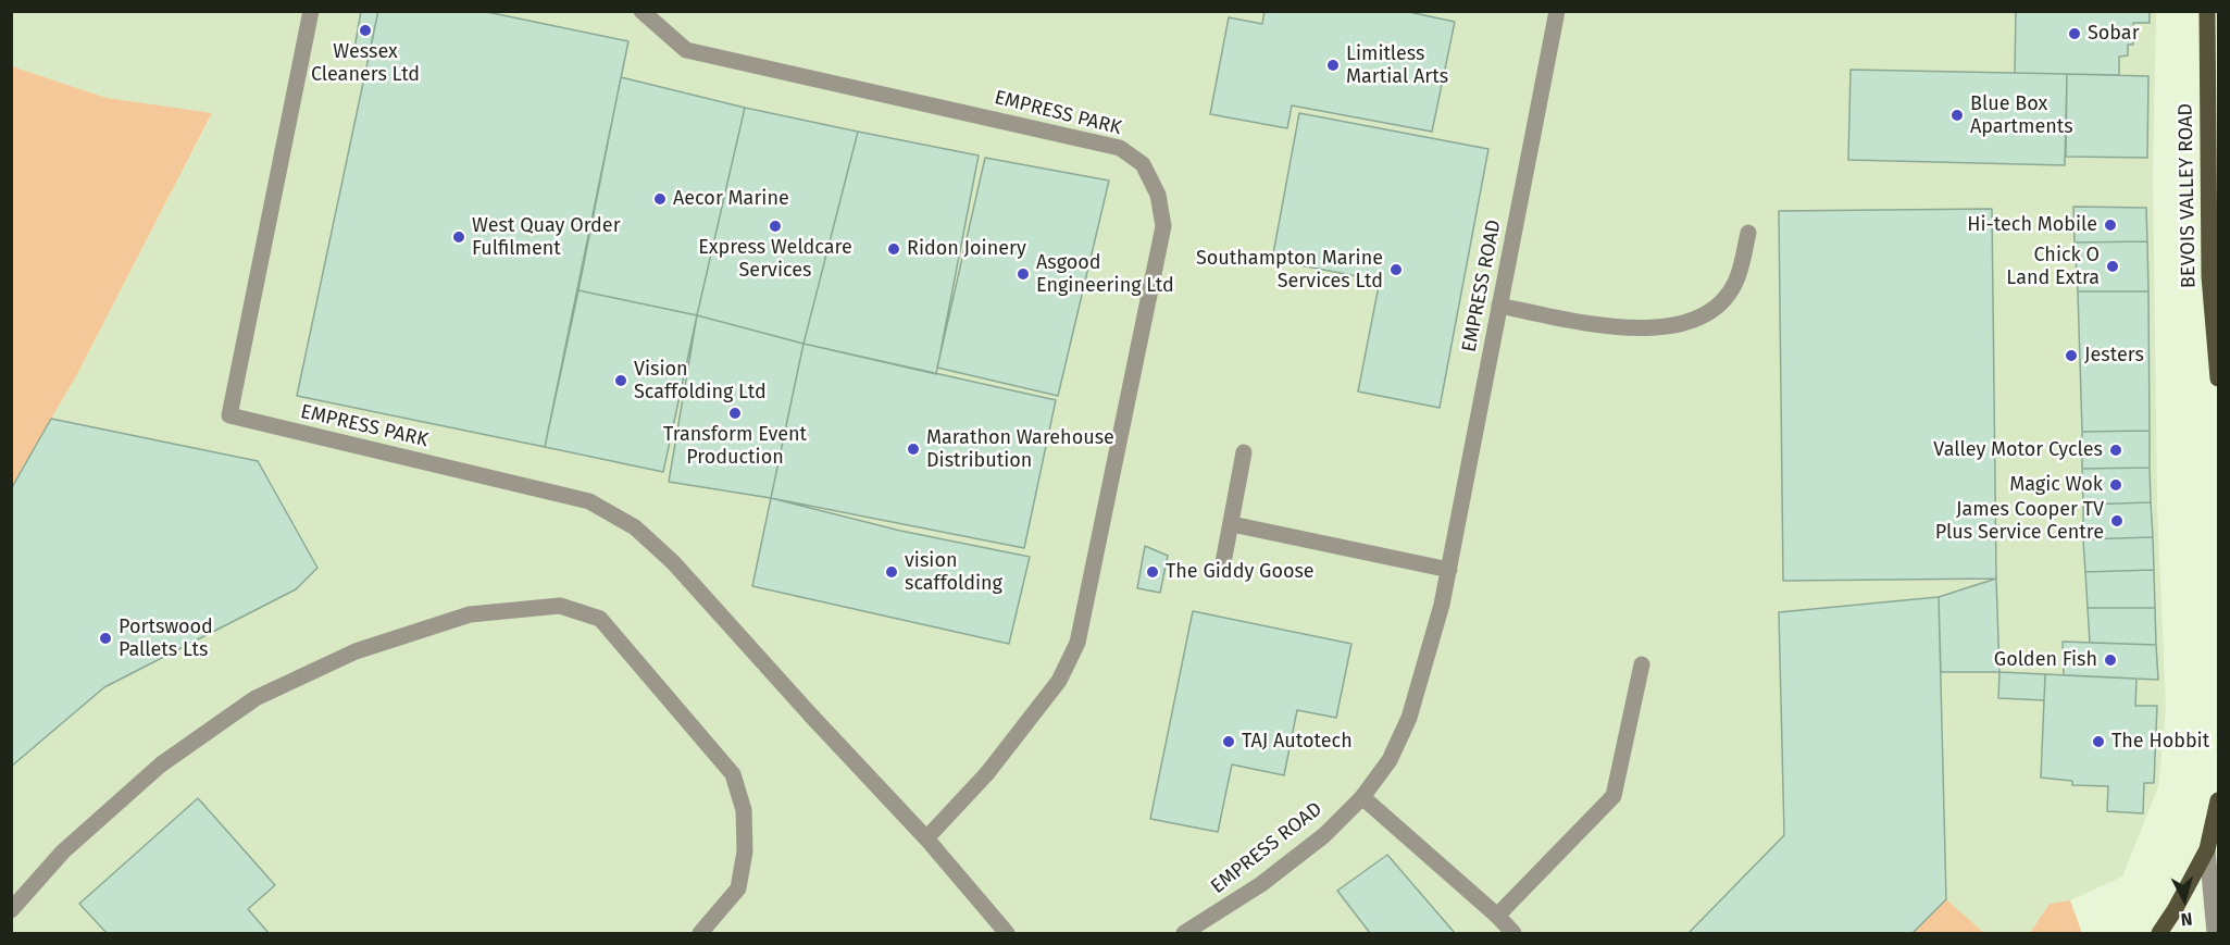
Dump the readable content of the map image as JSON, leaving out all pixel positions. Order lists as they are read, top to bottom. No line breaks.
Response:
{"streets":{"main road":["BEVOIS VALLEY ROAD"],"street":["EMPRESS PARK","EMPRESS ROAD"]},"places":["Wessex Cleaners Ltd","Sobar","Limitless Martial Arts","Blue Box Apartments","Aecor Marine","Hi-tech Mobile","Express Weldcare Services","West Quay Order Fulfilment","Ridon Joinery","Chick O Land Extra","Southampton Marine Services Ltd","Asgood Engineering Ltd","Jesters","Vision Scaffolding Ltd","Transform Event Production","Marathon Warehouse Distribution","Valley Motor Cycles","Magic Wok","James Cooper TV Plus Service Centre","vision scaffolding","The Giddy Goose","Portswood Pallets Lts","Golden Fish","TAJ Autotech","The Hobbit"],"north":"bottom"}
